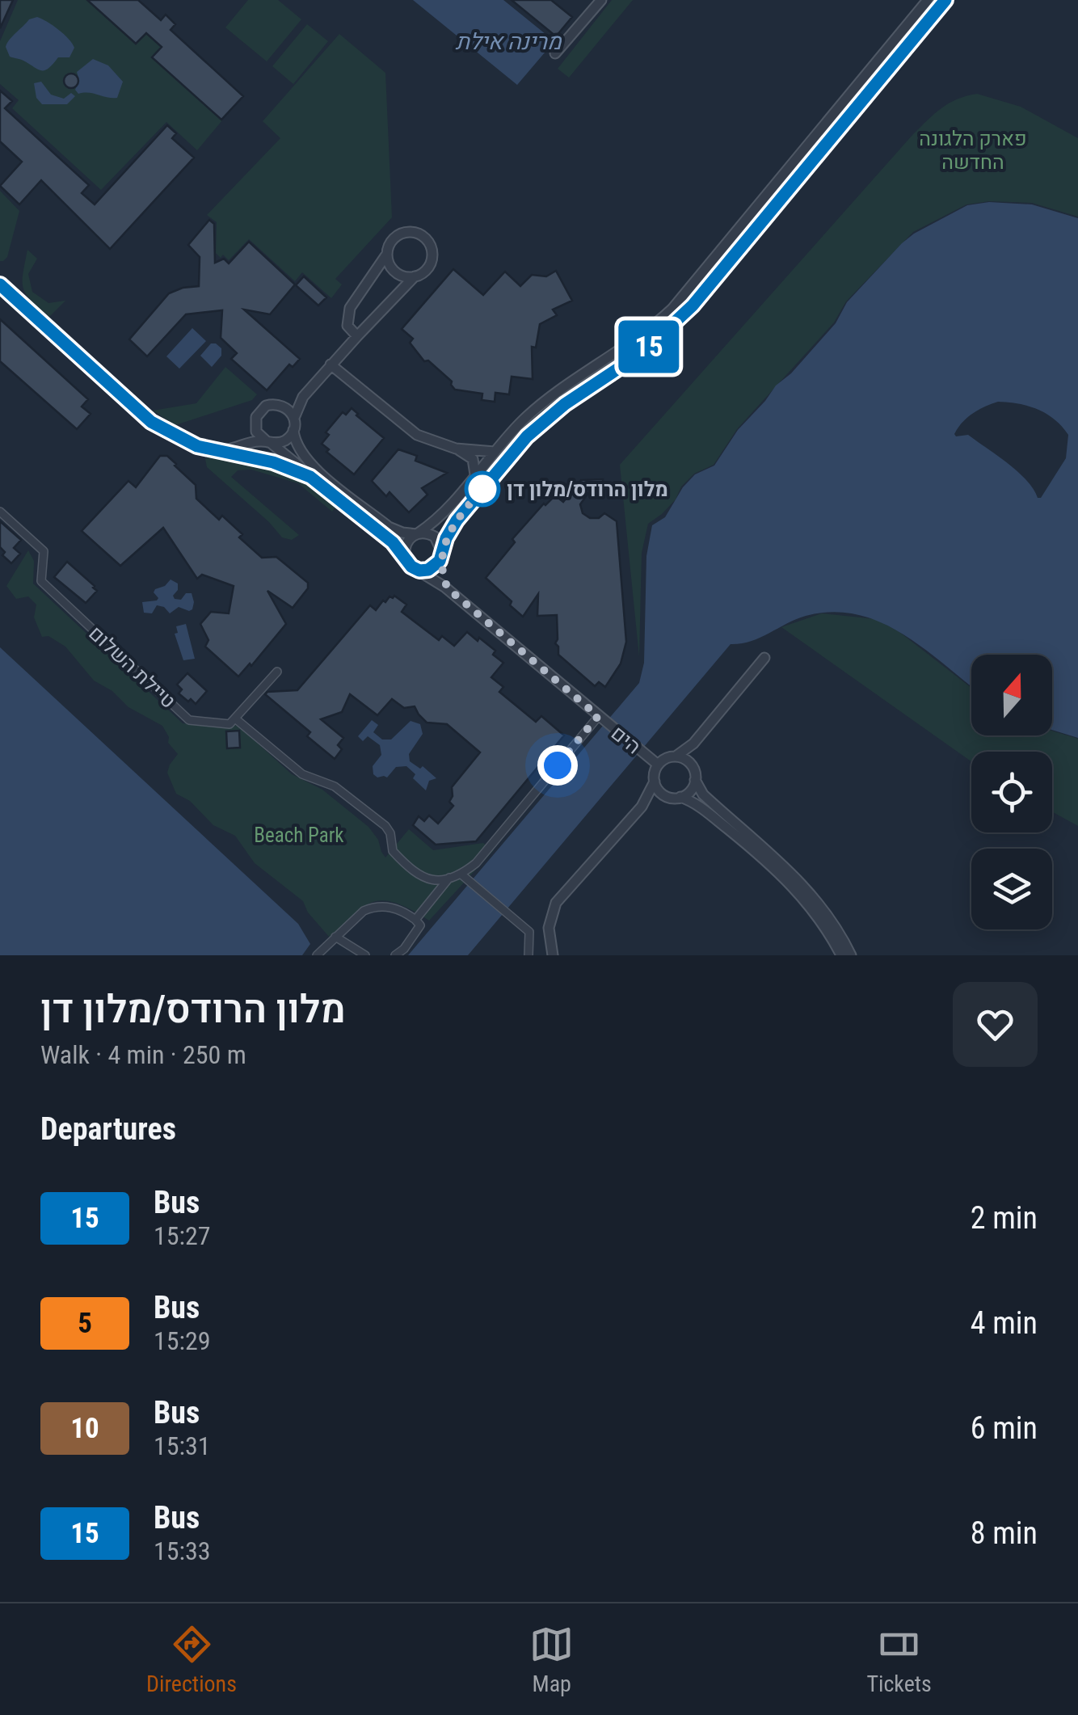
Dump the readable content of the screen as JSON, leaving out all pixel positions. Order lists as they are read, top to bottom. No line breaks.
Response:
{"streets":{"street":["טיילת השלום","הים"]},"water":["מרינה אילת"],"parks":["פארק הלגונה החדשה","Beach Park"],"places":["מלון הרודס/מלון דן"],"lines":["bus line 15"],"north":"top","page":{"on_map":"15","heading":[["מלון הרודס/מלון דן","Walk · 4 min · 250 m"],"Departures"],"list":[{"mark":"15","name":"Bus","note":"15:27","value":"2 min"},{"mark":"5","name":"Bus","note":"15:29","value":"4 min"},{"mark":"10","name":"Bus","note":"15:31","value":"6 min"},{"mark":"15","name":"Bus","note":"15:33","value":"8 min"}],"tabs":["Directions","Map","Tickets"]}}
